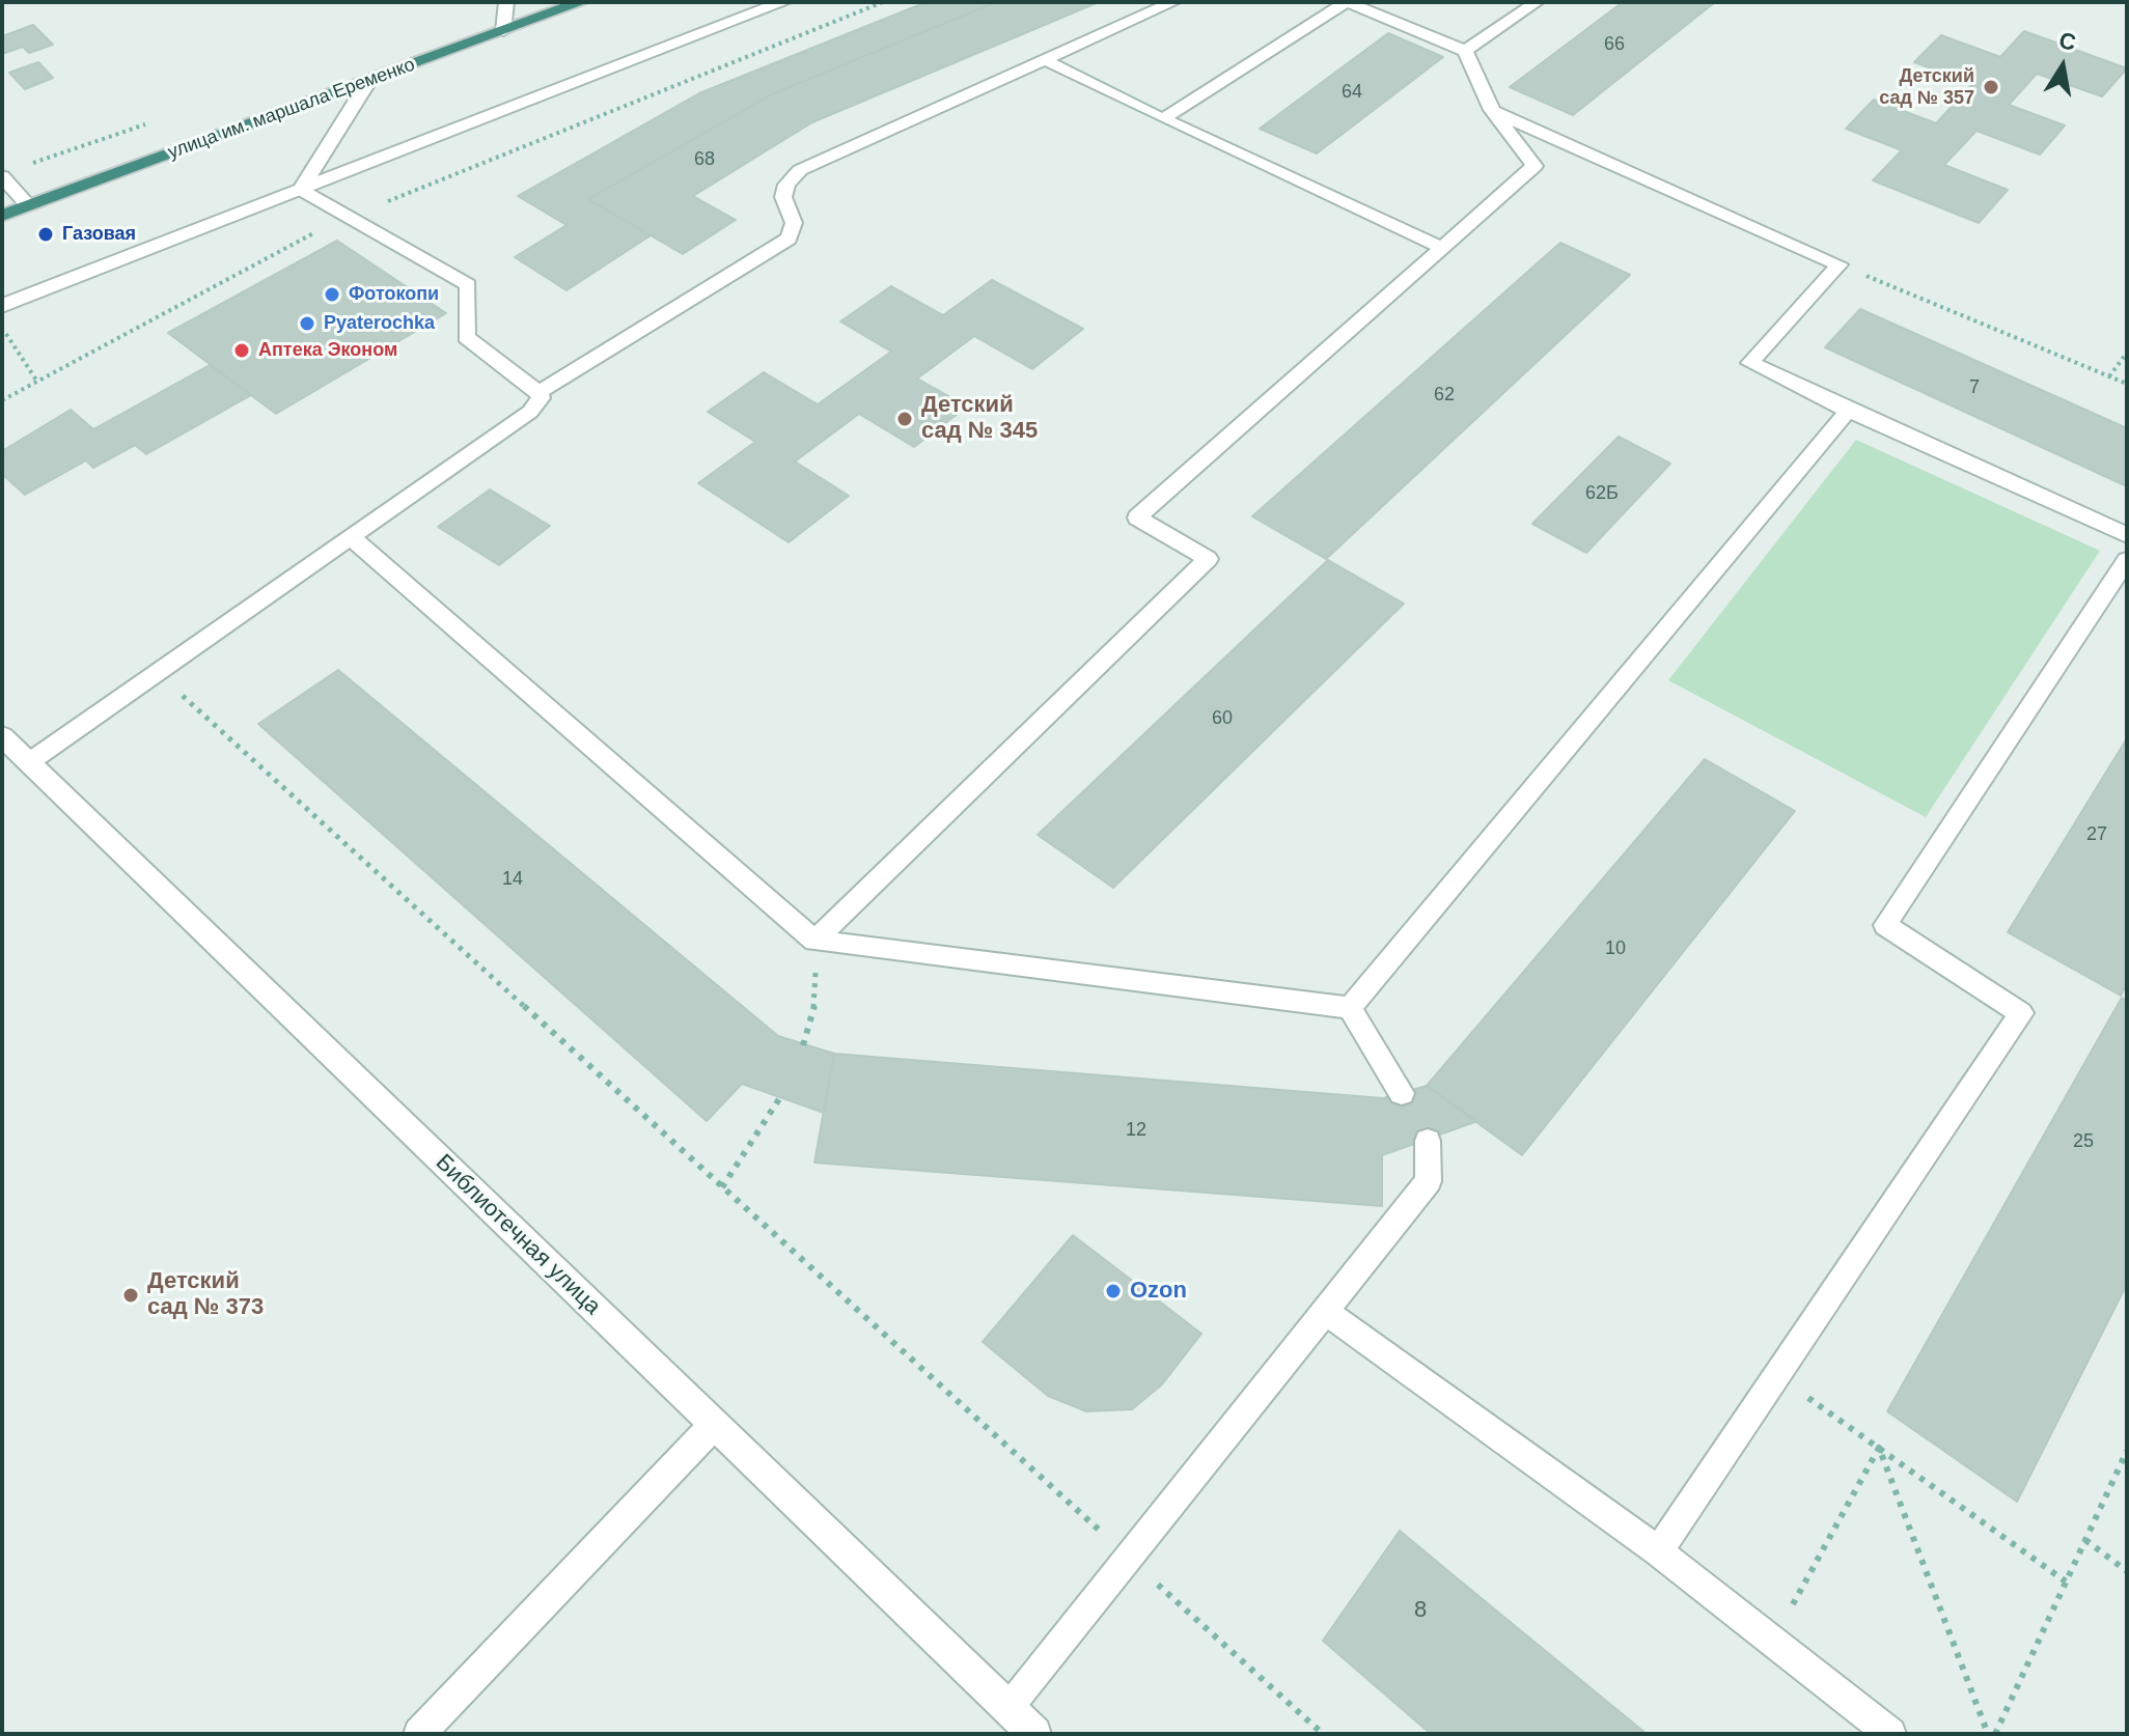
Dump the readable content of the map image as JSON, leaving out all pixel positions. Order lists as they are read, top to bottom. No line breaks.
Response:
{"streets":{"highway":["улица им. маршала Еременко"],"street":["Библиотечная улица"]},"places":["Детский сад № 357","Газовая","Фотокопи","Pyaterochka","Аптека Эконом","Детский сад № 345","Ozon","Детский сад № 373"],"house_numbers":["66","64","68","7","62","62Б","60","27","14","10","12","25","8"],"north":"top"}
